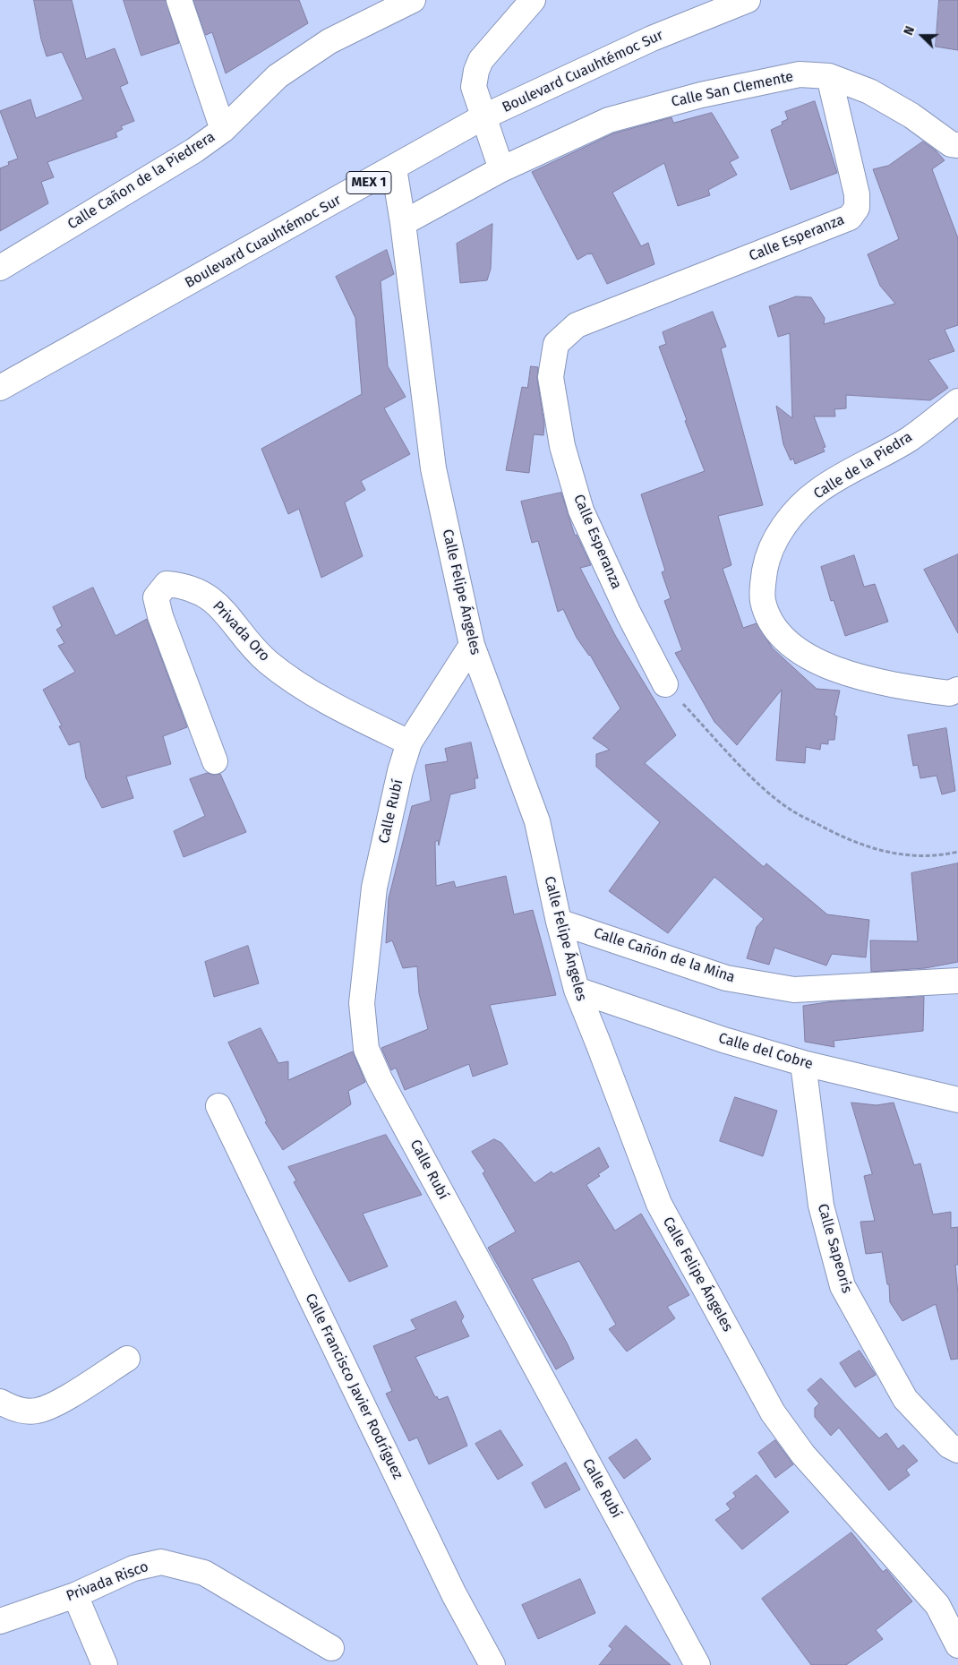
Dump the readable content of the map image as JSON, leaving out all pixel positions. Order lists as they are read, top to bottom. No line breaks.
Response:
{"streets":{"street":["Boulevard Cuauhtémoc Sur","Calle San Clemente","Calle Cañon de la Piedrera","MEX 1","Calle Esperanza","Calle de la Piedra","Calle Felipe Ángeles","Privada Oro","Calle Rubí","Calle Cañón de la Mina","Calle del Cobre","Calle Sapeoris","Calle Francisco Javier Rodríguez","Privada Risco"]},"crossings":[["Boulevard Cuauhtémoc Sur","Calle Felipe Ángeles"],["Calle San Clemente","Calle Esperanza"],["Calle San Clemente","Calle Felipe Ángeles"],["Calle Felipe Ángeles","Calle Rubí"],["Calle Felipe Ángeles","Calle Cañón de la Mina"],["Calle Felipe Ángeles","Calle del Cobre"],["Privada Oro","Calle Rubí"],["Calle del Cobre","Calle Sapeoris"]],"north":"left"}
